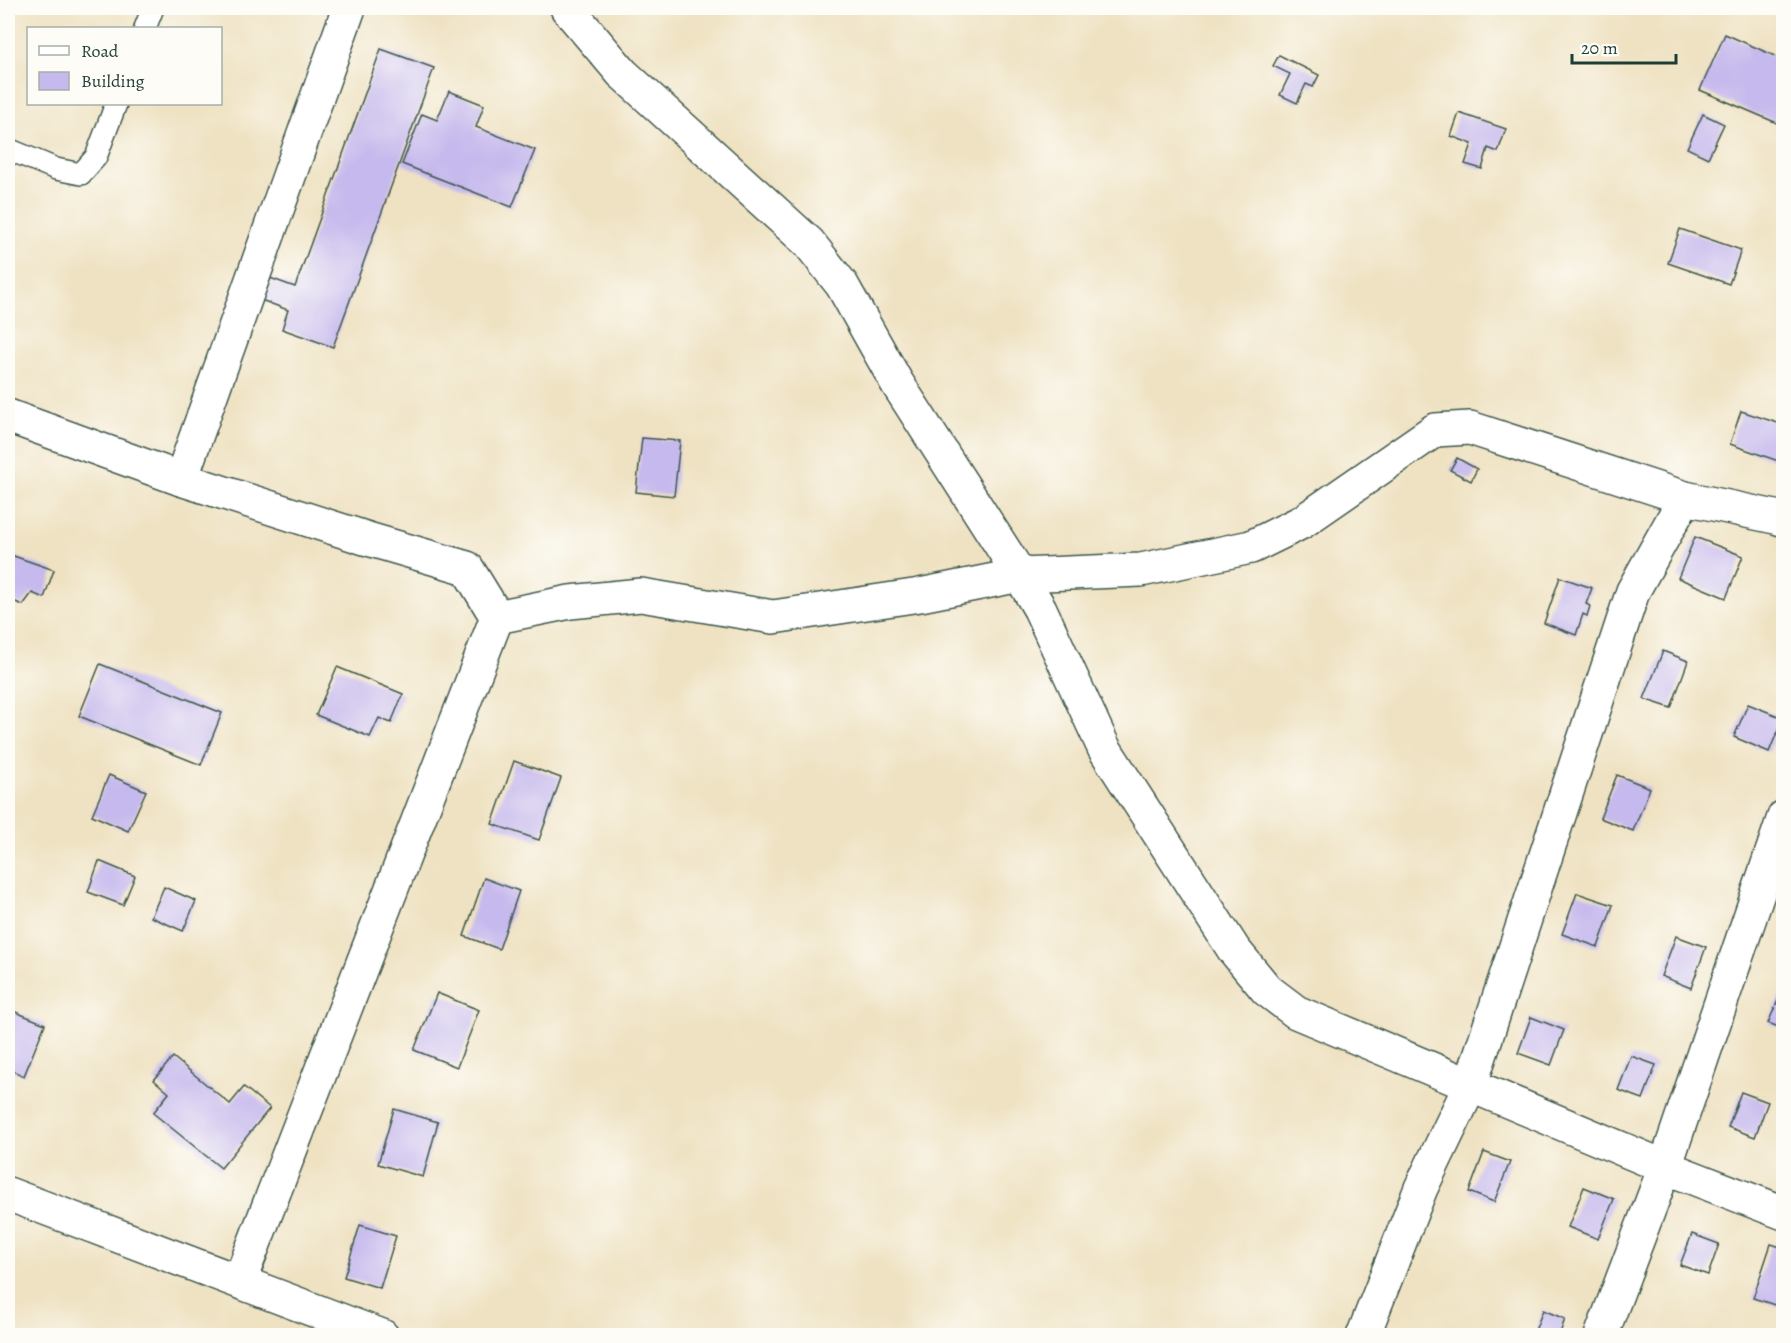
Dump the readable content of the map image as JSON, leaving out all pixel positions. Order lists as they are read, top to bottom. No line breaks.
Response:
{"legend":["Road","Building"],"scale_bar":"20 m"}
